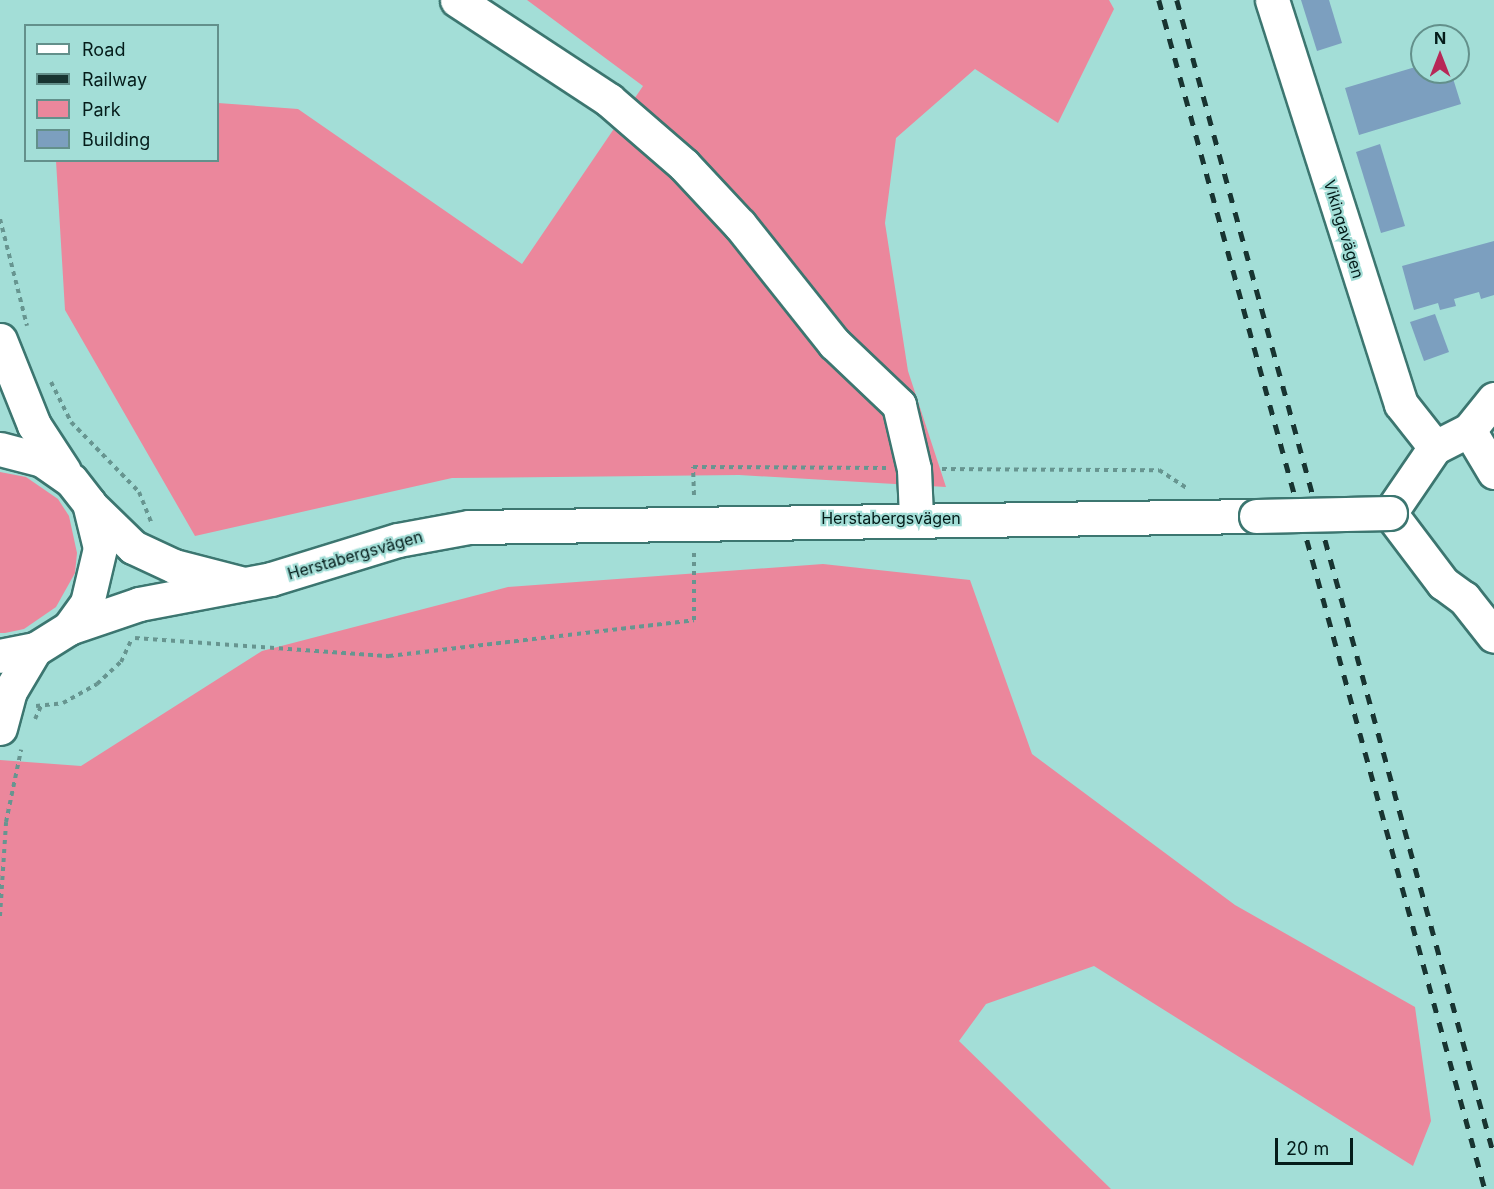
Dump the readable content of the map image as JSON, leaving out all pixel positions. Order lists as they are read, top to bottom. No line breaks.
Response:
{"streets":{"street":["Vikingavägen","Herstabergsvägen"]},"legend":["Road","Railway","Park","Building"],"scale_bar":"20 m","north":"top"}
